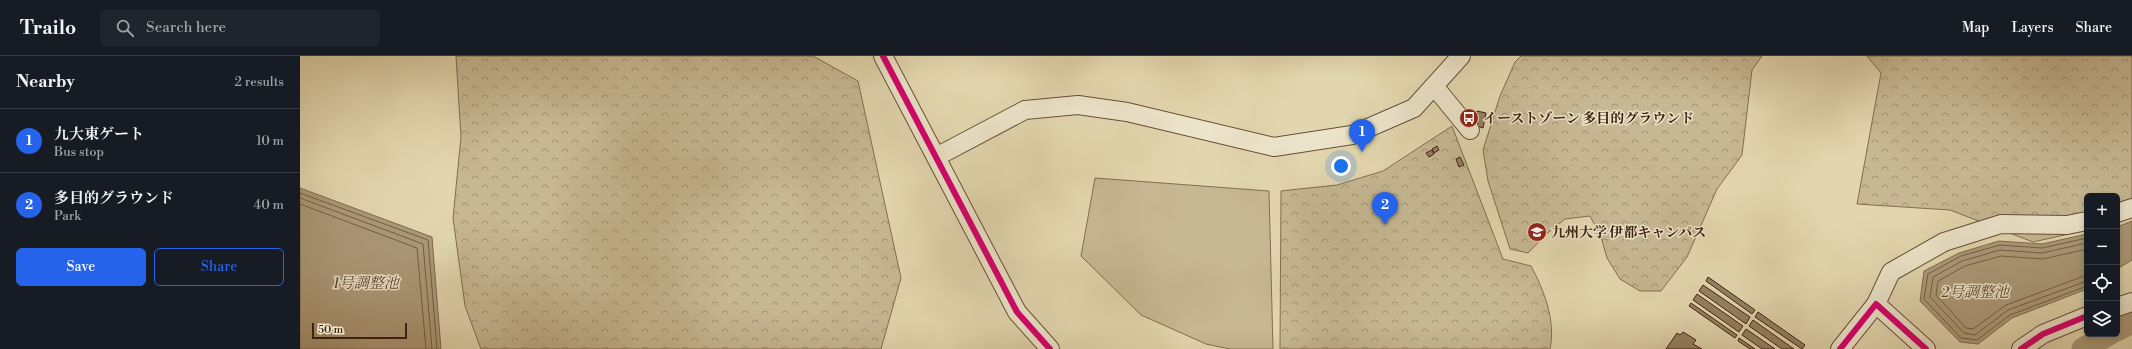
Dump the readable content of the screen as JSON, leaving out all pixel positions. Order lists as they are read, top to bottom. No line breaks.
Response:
{"water":["1号調整池","2号調整池"],"places":{"bus stop":["イーストゾーン 多目的グラウンド"],"school or university":["九州大学 伊都キャンパス"]},"scale_bar":"50 m","page":{"header":"Trailo","search":"Search here","nav":["Map","Layers","Share"],"heading":["Nearby","2 results"],"list":[{"mark":"1","name":"九大東ゲート","note":"Bus stop","value":"10 m"},{"mark":"2","name":"多目的グラウンド","note":"Park","value":"40 m"}],"pins":["1","2"],"map_buttons":["+","−"],"buttons":["Save","Share"],"scale":"50 m"}}
